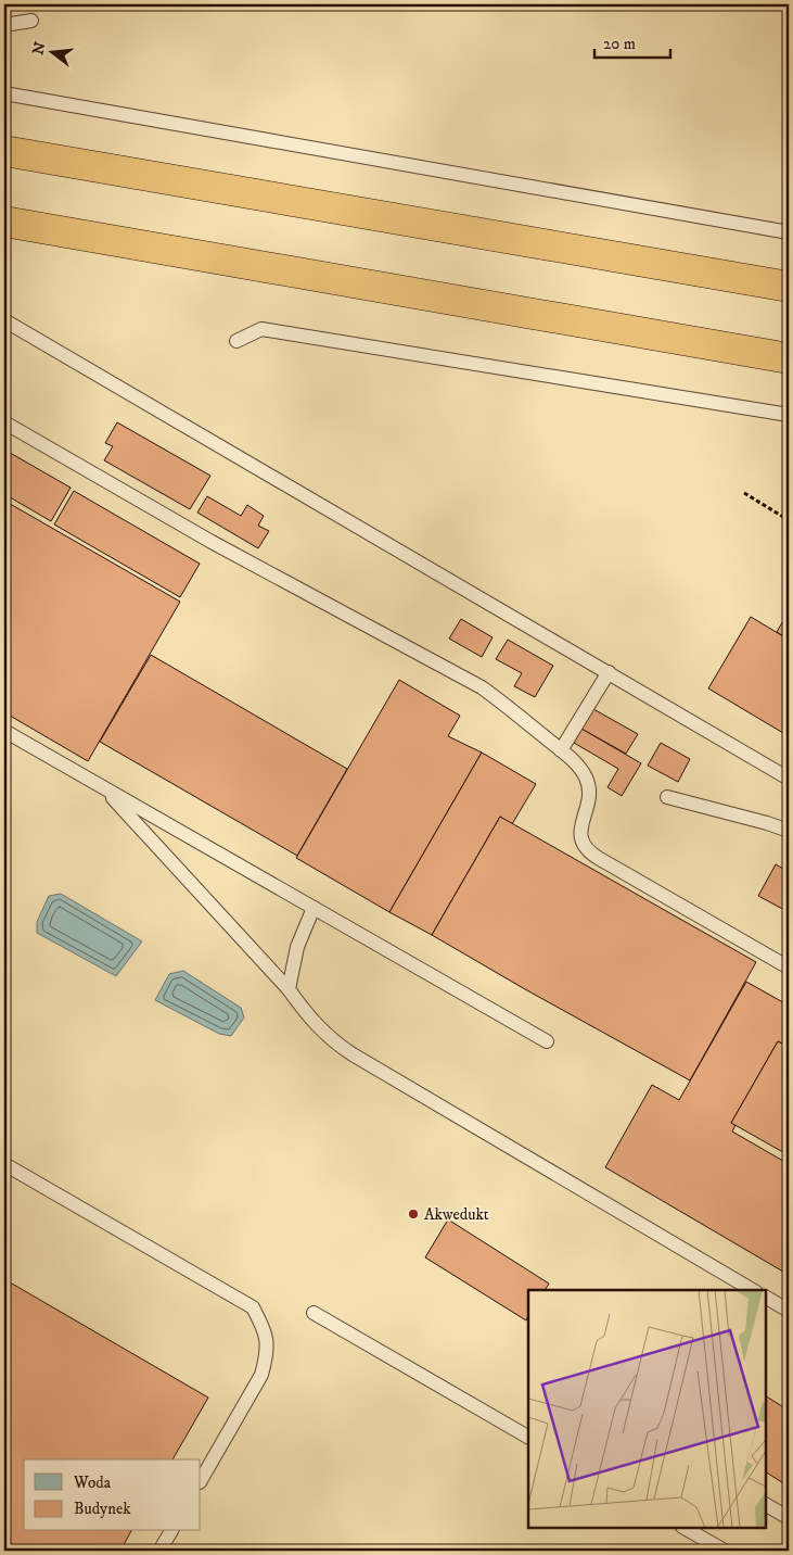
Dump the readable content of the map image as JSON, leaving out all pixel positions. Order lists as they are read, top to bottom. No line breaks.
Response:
{"places":["Akwedukt"],"legend":["Woda","Budynek"],"scale_bar":"20 m","north":"left"}
